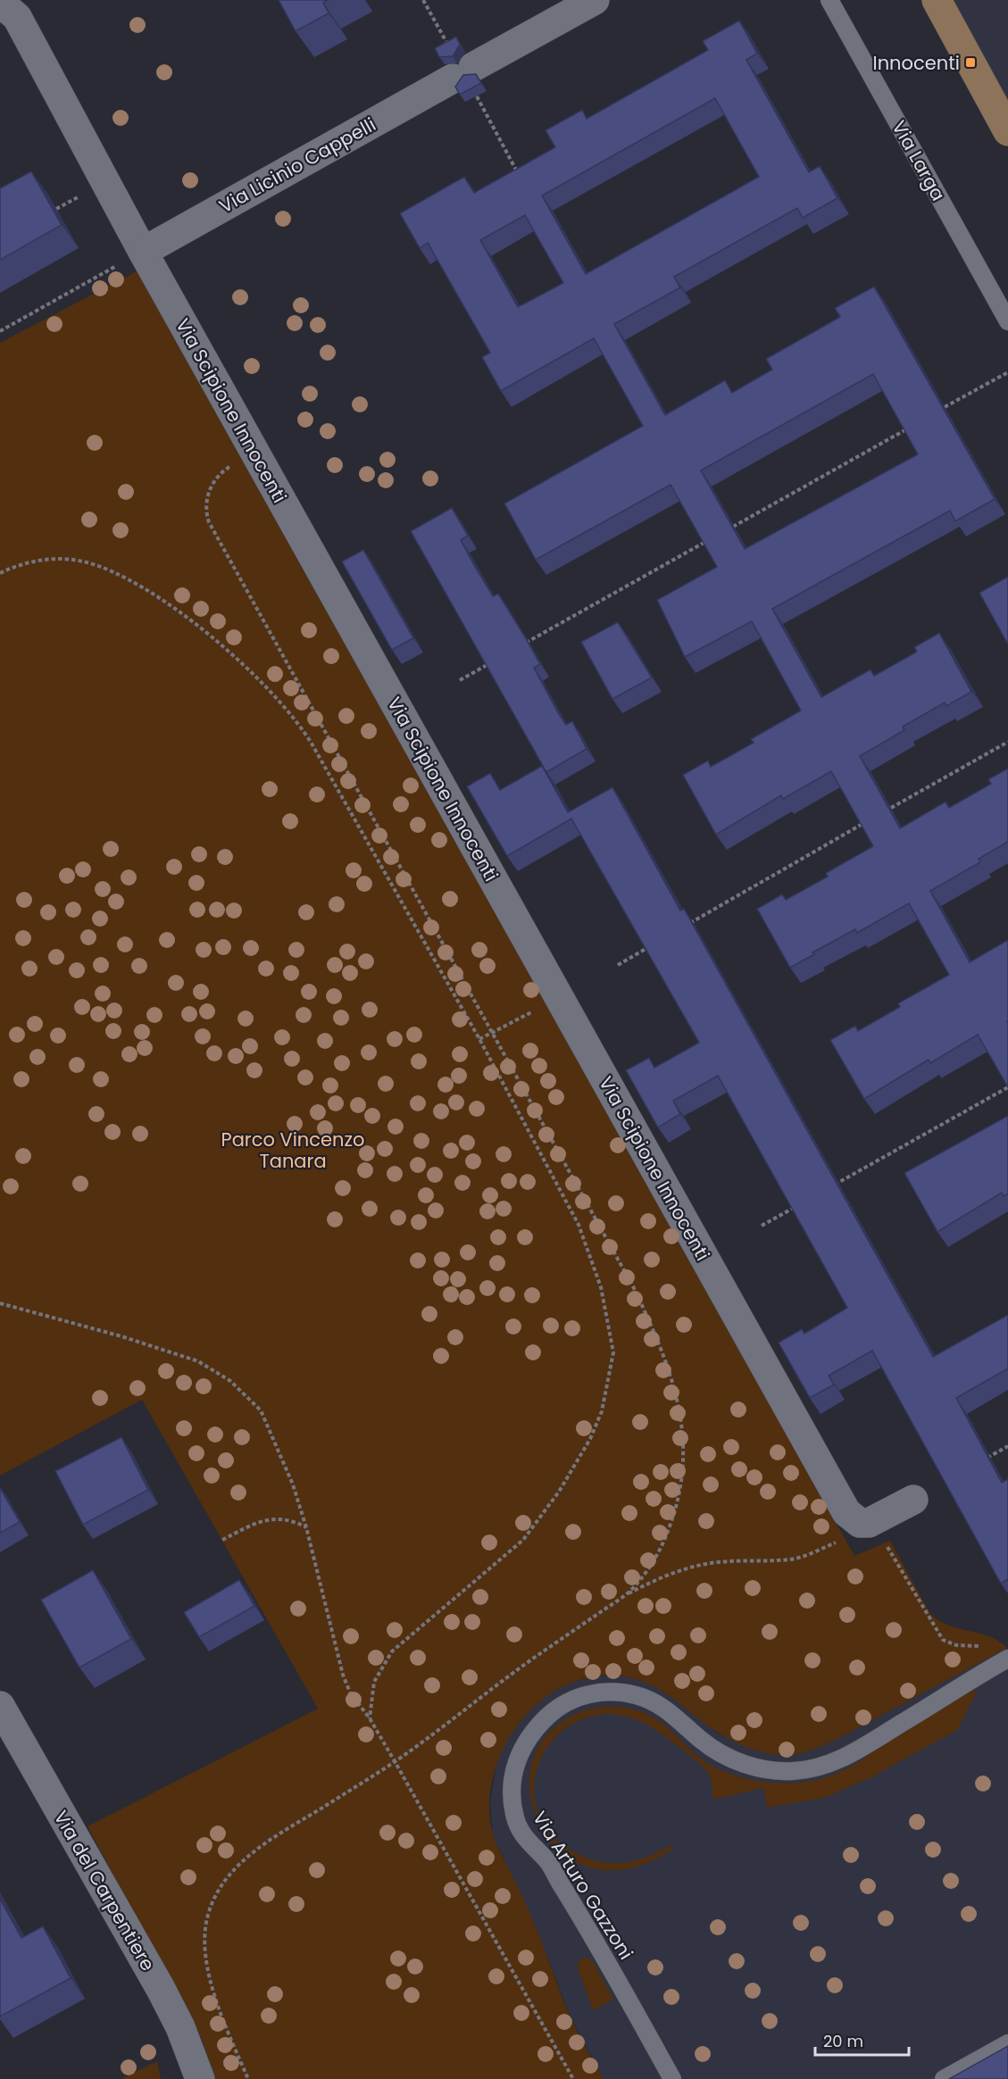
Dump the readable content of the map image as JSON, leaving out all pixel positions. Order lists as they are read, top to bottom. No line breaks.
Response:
{"streets":{"street":["Via Licinio Cappelli","Via Scipione Innocenti","Via del Carpentiere"],"lane":["Via Larga","Via Arturo Gazzoni"]},"crossings":[["Via Licinio Cappelli","Via Scipione Innocenti"]],"parks":["Parco Vincenzo Tanara"],"places":{"transit":["Innocenti"]},"scale_bar":"20 m"}
